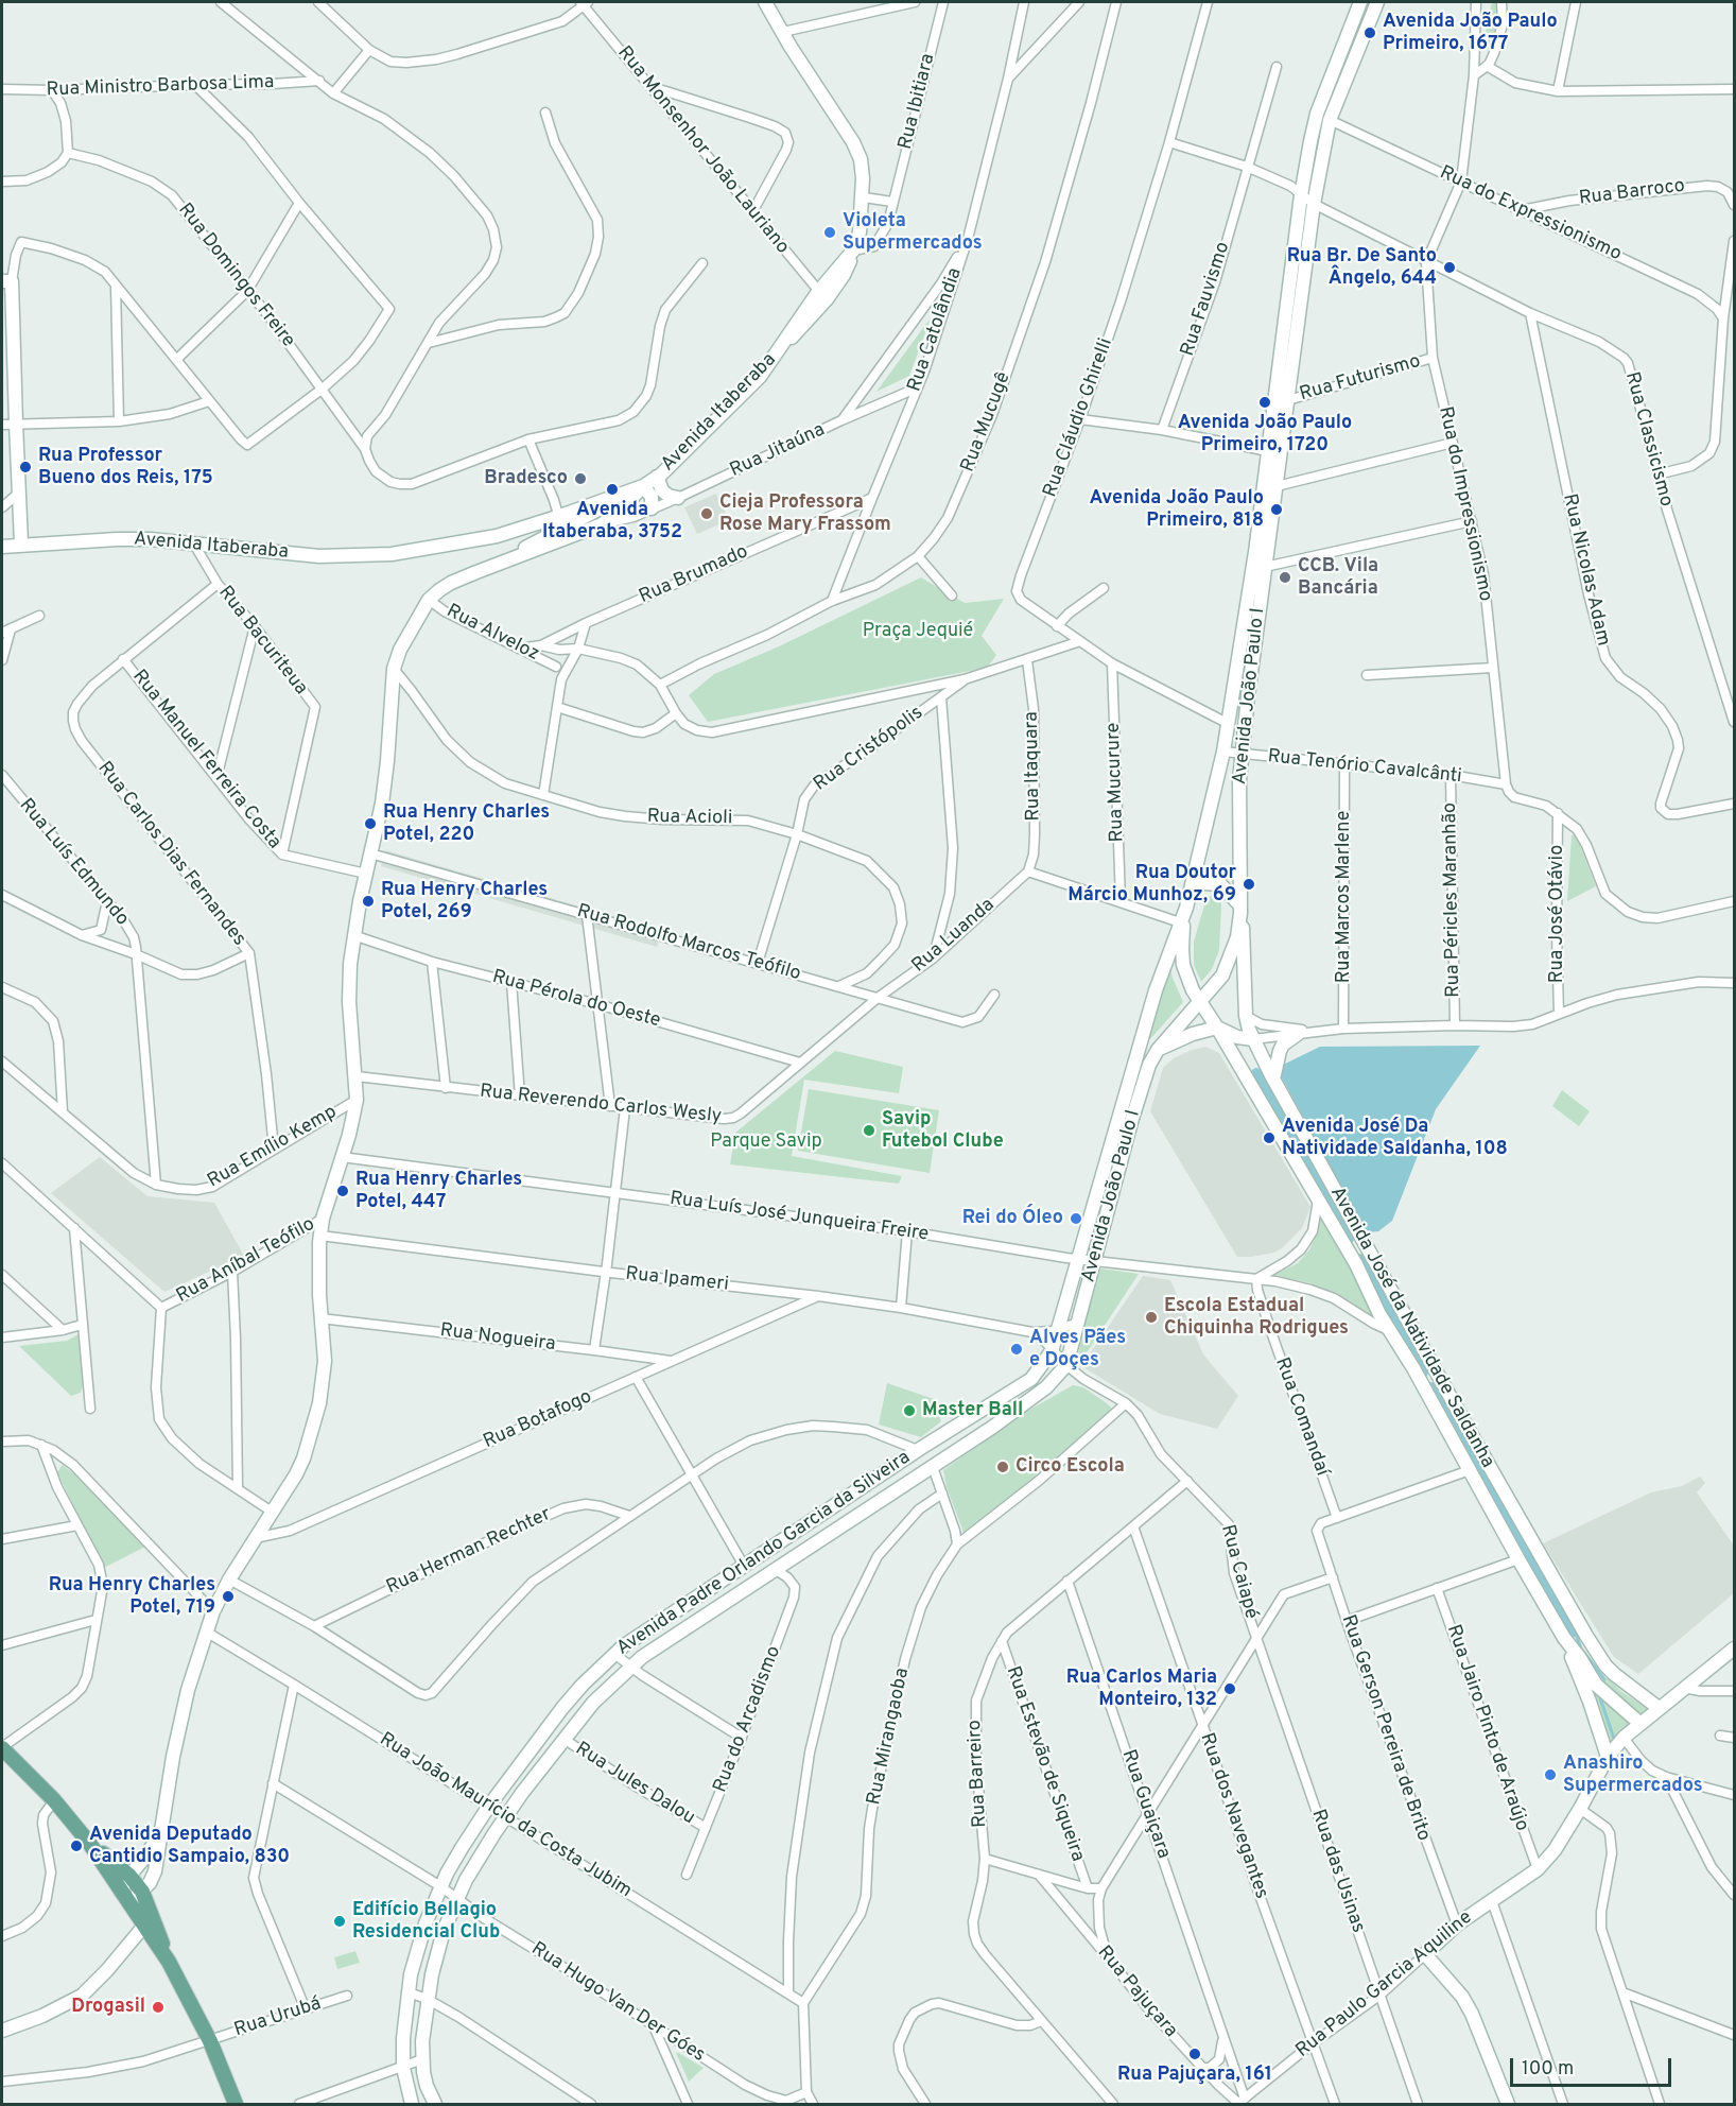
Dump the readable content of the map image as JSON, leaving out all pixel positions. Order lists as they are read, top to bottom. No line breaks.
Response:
{"streets":{"main road":["Avenida Itaberaba","Avenida João Paulo I","Avenida José da Natividade Saldanha","Avenida Padre Orlando Garcia da Silveira","Rua Paulo Garcia Aquiline"],"street":["Rua Ministro Barbosa Lima","Rua Ibitiara","Rua Monsenhor João Lauriano","Rua Barroco","Rua do Expressionismo","Rua Domingos Freire","Rua Fauvismo","Rua Catolândia","Rua Futurismo","Rua Cláudio Ghirelli","Rua Mucugê","Rua Classicismo","Rua Jitaúna","Rua do Impressionismo","Rua Nicolas Adam","Rua Brumado","Rua Alveloz","Rua Bacuriteua","Rua Cristópolis","Rua Manuel Ferreira Costa","Rua Itaquara","Rua Tenório Cavalcânti","Rua Mucurure","Rua Acioli","Rua Carlos Dias Fernandes","Rua Luís Edmundo","Rua Marcos Marlene","Rua Péricles Maranhão","Rua José Otávio","Rua Luanda","Rua Rodolfo Marcos Teófilo","Rua Pérola do Oeste","Rua Reverendo Carlos Wesly","Rua Emílio Kemp","Rua Luís José Junqueira Freire","Rua Aníbal Teófilo","Rua Ipameri","Rua Nogueira","Rua Comandaí","Rua Botafogo","Rua Herman Rechter","Rua Caiapé","Rua do Arcadismo","Rua Gerson Pereira de Brito","Rua Jairo Pinto de Araújo","Rua Mirangaoba","Rua Estevão de Siqueira","Rua Barreiro","Rua Jules Dalou","Rua Guaiçara","Rua João Maurício da Costa Jubim","Rua dos Navegantes","Rua das Usinas","Rua Pajuçara","Rua Hugo Van Der Góes","Rua Urubá"]},"crossings":[["Rua Ibitiara","Avenida Itaberaba"],["Rua Monsenhor João Lauriano","Avenida Itaberaba"],["Rua Barroco","Rua do Expressionismo"],["Rua do Expressionismo","Avenida João Paulo I"],["Rua Fauvismo","Rua Classicismo"],["Rua Catolândia","Rua Mucugê"],["Rua Catolândia","Rua Jitaúna"],["Rua Catolândia","Rua Brumado"],["Rua Futurismo","Rua do Impressionismo"],["Rua Futurismo","Avenida João Paulo I"],["Avenida Itaberaba","Rua Jitaúna"],["Avenida Itaberaba","Rua Bacuriteua"],["Rua Cláudio Ghirelli","Rua Classicismo"],["Rua Cláudio Ghirelli","Avenida João Paulo I"],["Rua Cláudio Ghirelli","Rua Mucurure"],["Rua Mucugê","Rua Alveloz"],["Rua Classicismo","Rua do Impressionismo"],["Rua Classicismo","Rua Nicolas Adam"],["Rua Classicismo","Avenida João Paulo I"],["Rua do Impressionismo","Rua Tenório Cavalcânti"],["Rua Brumado","Rua Alveloz"],["Rua Bacuriteua","Rua Manuel Ferreira Costa"],["Rua Bacuriteua","Rua Carlos Dias Fernandes"],["Avenida João Paulo I","Rua Tenório Cavalcânti"],["Avenida João Paulo I","Rua Luís José Junqueira Freire"],["Avenida João Paulo I","Rua Ipameri"],["Avenida João Paulo I","Avenida José da Natividade Saldanha"],["Avenida João Paulo I","Avenida Padre Orlando Garcia da Silveira"],["Avenida João Paulo I","Rua Caiapé"],["Rua Cristópolis","Rua Acioli"],["Rua Cristópolis","Rua Rodolfo Marcos Teófilo"],["Rua Manuel Ferreira Costa","Rua Carlos Dias Fernandes"],["Rua Itaquara","Rua Luanda"],["Rua Tenório Cavalcânti","Rua Marcos Marlene"],["Rua Tenório Cavalcânti","Rua Péricles Maranhão"],["Rua Acioli","Rua Rodolfo Marcos Teófilo"],["Rua Carlos Dias Fernandes","Rua Emílio Kemp"],["Rua Luís Edmundo","Rua Emílio Kemp"],["Rua Luanda","Rua Rodolfo Marcos Teófilo"],["Rua Luanda","Rua Reverendo Carlos Wesly"],["Rua Rodolfo Marcos Teófilo","Rua Reverendo Carlos Wesly"],["Rua Pérola do Oeste","Rua Reverendo Carlos Wesly"],["Rua Luís José Junqueira Freire","Avenida José da Natividade Saldanha"],["Rua Luís José Junqueira Freire","Rua Comandaí"],["Rua Ipameri","Rua Botafogo"],["Avenida José da Natividade Saldanha","Rua Paulo Garcia Aquiline"],["Rua Nogueira","Rua Botafogo"],["Rua Comandaí","Rua Gerson Pereira de Brito"],["Avenida Padre Orlando Garcia da Silveira","Rua Caiapé"],["Avenida Padre Orlando Garcia da Silveira","Rua do Arcadismo"],["Avenida Padre Orlando Garcia da Silveira","Rua Jules Dalou"],["Avenida Padre Orlando Garcia da Silveira","Rua João Maurício da Costa Jubim"],["Avenida Padre Orlando Garcia da Silveira","Rua Hugo Van Der Góes"],["Rua Caiapé","Rua Barreiro"],["Rua Caiapé","Rua das Usinas"],["Rua do Arcadismo","Rua Jules Dalou"],["Rua Gerson Pereira de Brito","Rua Paulo Garcia Aquiline"],["Rua Jairo Pinto de Araújo","Rua Paulo Garcia Aquiline"],["Rua Mirangaoba","Rua João Maurício da Costa Jubim"],["Rua Estevão de Siqueira","Rua Barreiro"],["Rua Barreiro","Rua Guaiçara"],["Rua Barreiro","Rua dos Navegantes"],["Rua Guaiçara","Rua Paulo Garcia Aquiline"],["Rua Guaiçara","Rua Pajuçara"],["Rua dos Navegantes","Rua Paulo Garcia Aquiline"],["Rua das Usinas","Rua Paulo Garcia Aquiline"],["Rua Paulo Garcia Aquiline","Rua Pajuçara"]],"parks":["Praça Jequié","Parque Savip"],"places":["Avenida João Paulo Primeiro, 1677","Violeta Supermercados","Rua Br. De Santo Ângelo, 644","Avenida João Paulo Primeiro, 1720","Rua Professor Bueno dos Reis, 175","Bradesco","Avenida Itaberaba, 3752","Avenida João Paulo Primeiro, 818","Cieja Professora Rose Mary Frassom","CCB. Vila Bancária","Rua Henry Charles Potel, 220","Rua Doutor Márcio Munhoz, 69","Rua Henry Charles Potel, 269","Savip Futebol Clube","Avenida José Da Natividade Saldanha, 108","Rua Henry Charles Potel, 447","Rei do Óleo","Escola Estadual Chiquinha Rodrigues","Alves Pães e Doçes","Master Ball","Circo Escola","Rua Henry Charles Potel, 719","Rua Carlos Maria Monteiro, 132","Anashiro Supermercados","Avenida Deputado Cantidio Sampaio, 830","Edifício Bellagio Residencial Club","Drogasil","Rua Pajuçara, 161"],"scale_bar":"100 m"}
